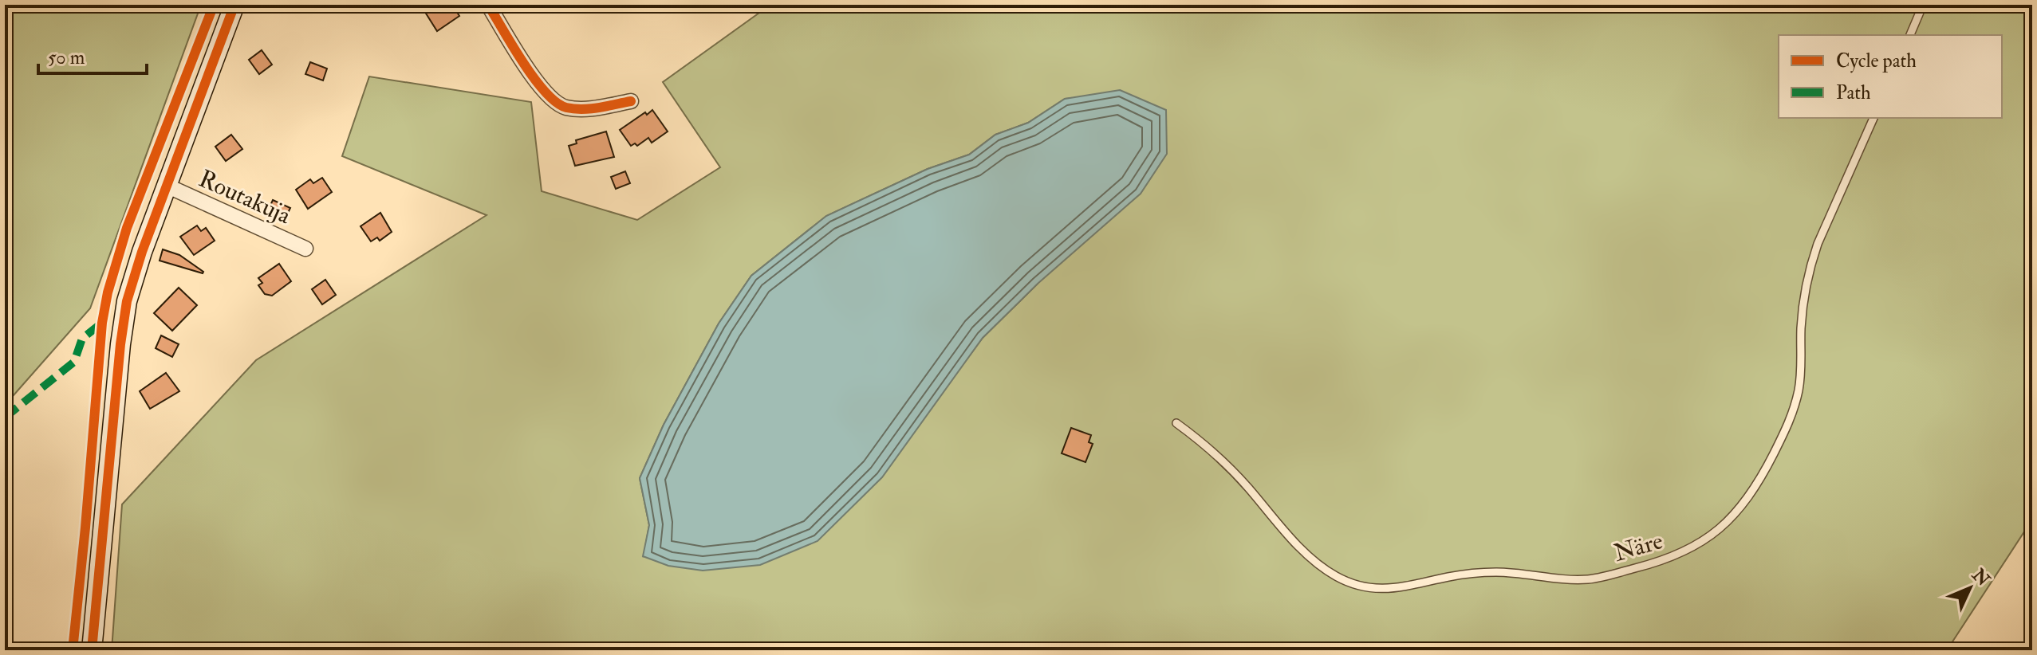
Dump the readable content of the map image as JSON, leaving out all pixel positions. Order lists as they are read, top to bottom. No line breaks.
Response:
{"streets":{"street":["Routakuja"],"lane":["Näre"]},"legend":["Cycle path","Path"],"scale_bar":"50 m","north":"top right"}
